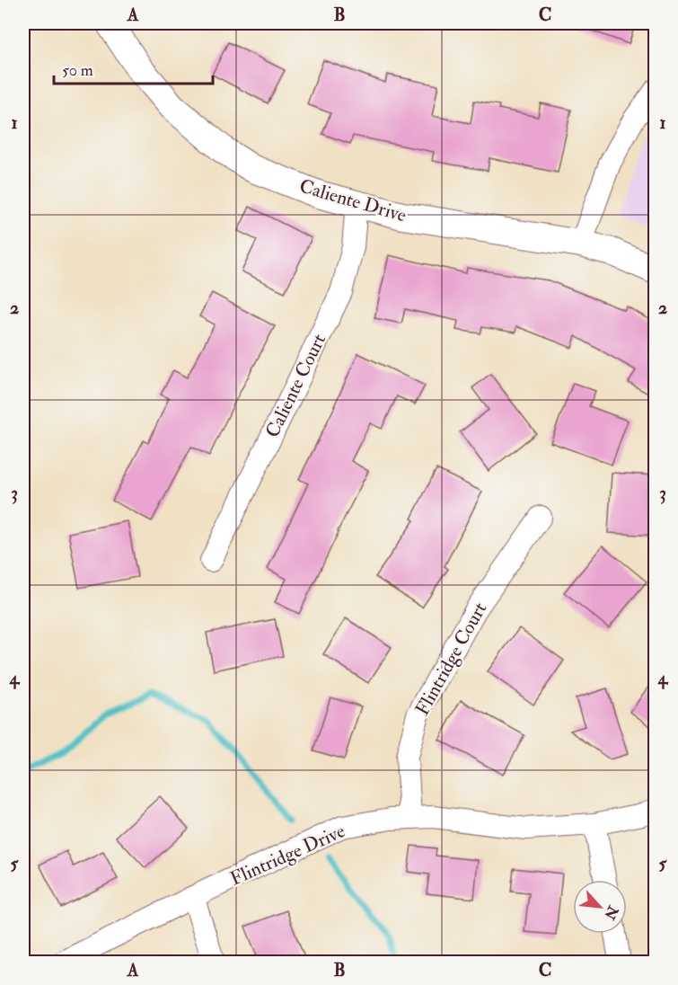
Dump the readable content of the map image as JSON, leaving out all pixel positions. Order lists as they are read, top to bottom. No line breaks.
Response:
{"streets":{"street":["Caliente Drive","Caliente Court","Flintridge Court","Flintridge Drive"]},"crossings":[["Caliente Drive","Caliente Court"],["Flintridge Court","Flintridge Drive"]],"scale_bar":"50 m","north":"bottom right","grid":{"columns":["A","B","C"],"rows":["1","2","3","4","5"]}}
